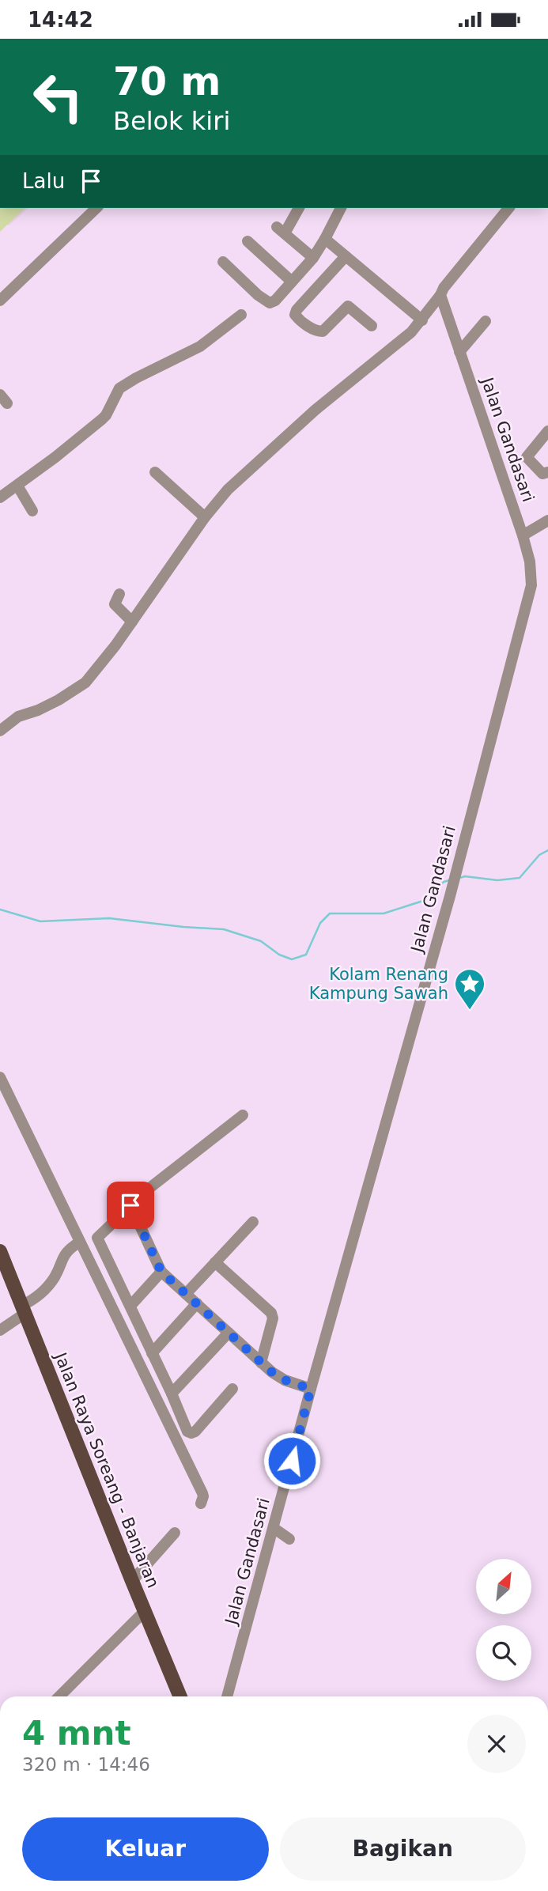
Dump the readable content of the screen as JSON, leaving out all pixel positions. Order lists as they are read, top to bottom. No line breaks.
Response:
{"streets":{"main road":["Jalan Raya Soreang - Banjaran"],"street":["Jalan Gandasari"]},"places":{"place":["Kolam Renang Kampung Sawah"]},"north":"top right","page":{"status":"14:42","turn":["70 m","Belok kiri"],"then":"Lalu","heading":["4 mnt","320 m · 14:46"],"buttons":["Keluar","Bagikan"]}}
